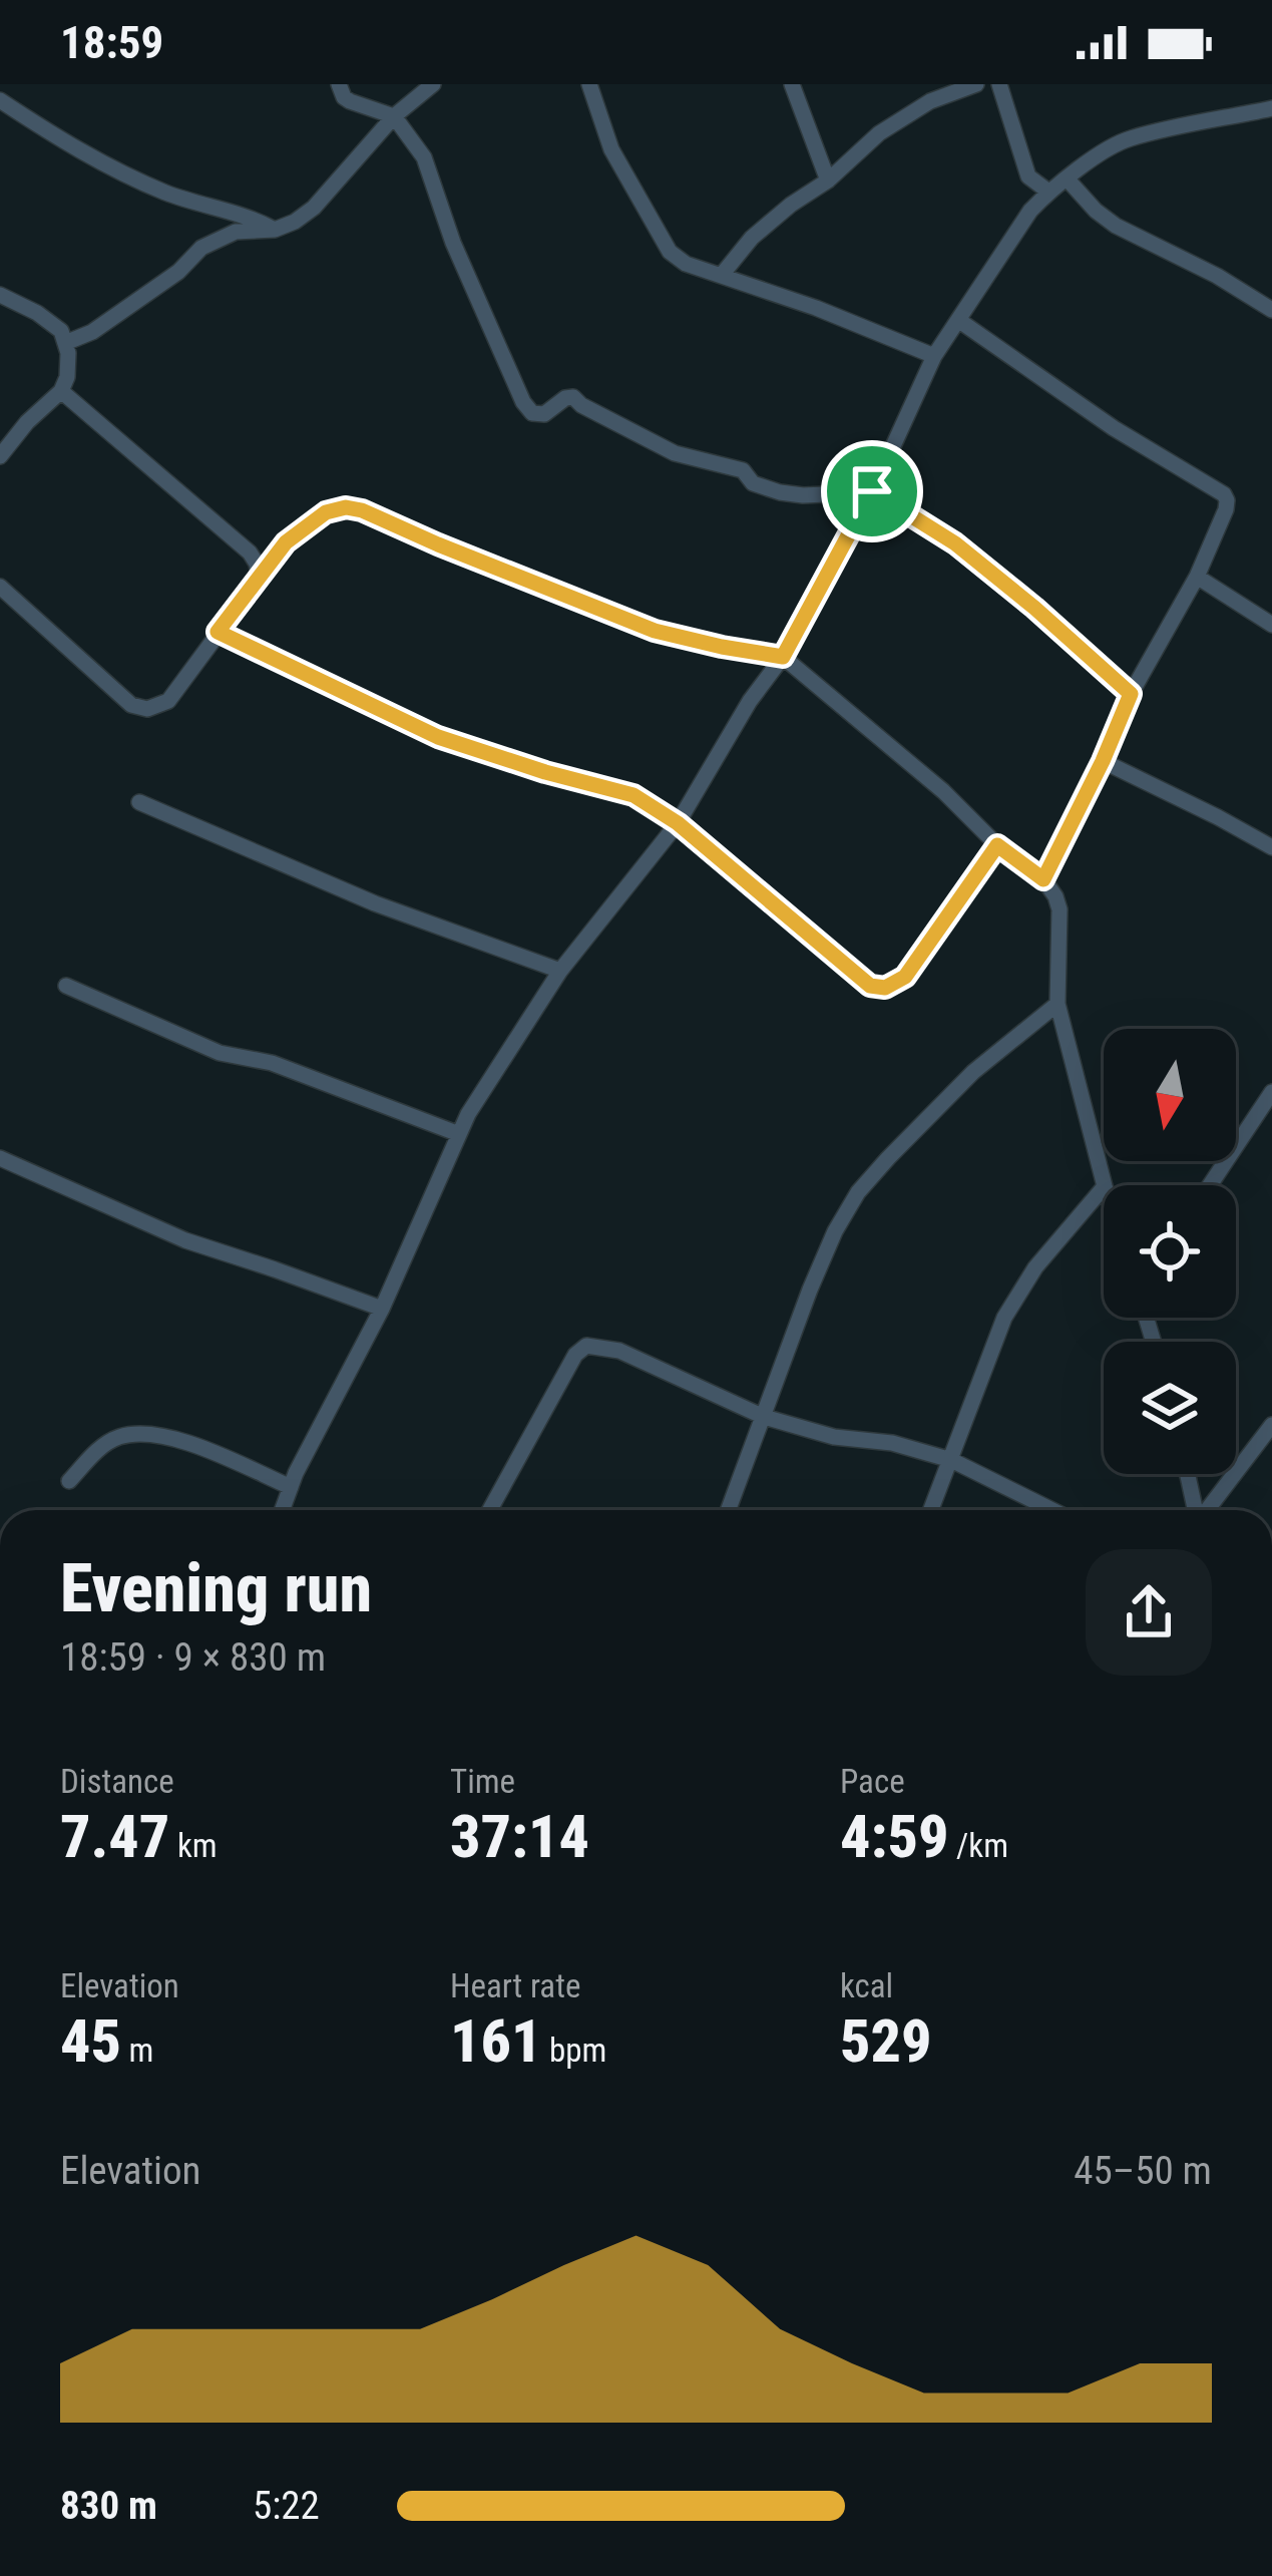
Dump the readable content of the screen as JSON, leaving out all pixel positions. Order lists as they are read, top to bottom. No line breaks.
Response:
{"north":"bottom","page":{"status":"18:59","heading":["Evening run","18:59 · 9 × 830 m"],"stats":[["Distance","7.47 km"],["Time","37:14"],["Pace","4:59 /km"],["Elevation","45 m"],["Heart rate","161 bpm"],["kcal","529"]],"chart":["Elevation","45–50 m"],"list":[{"name":"830 m","note":"5:22"}]}}
